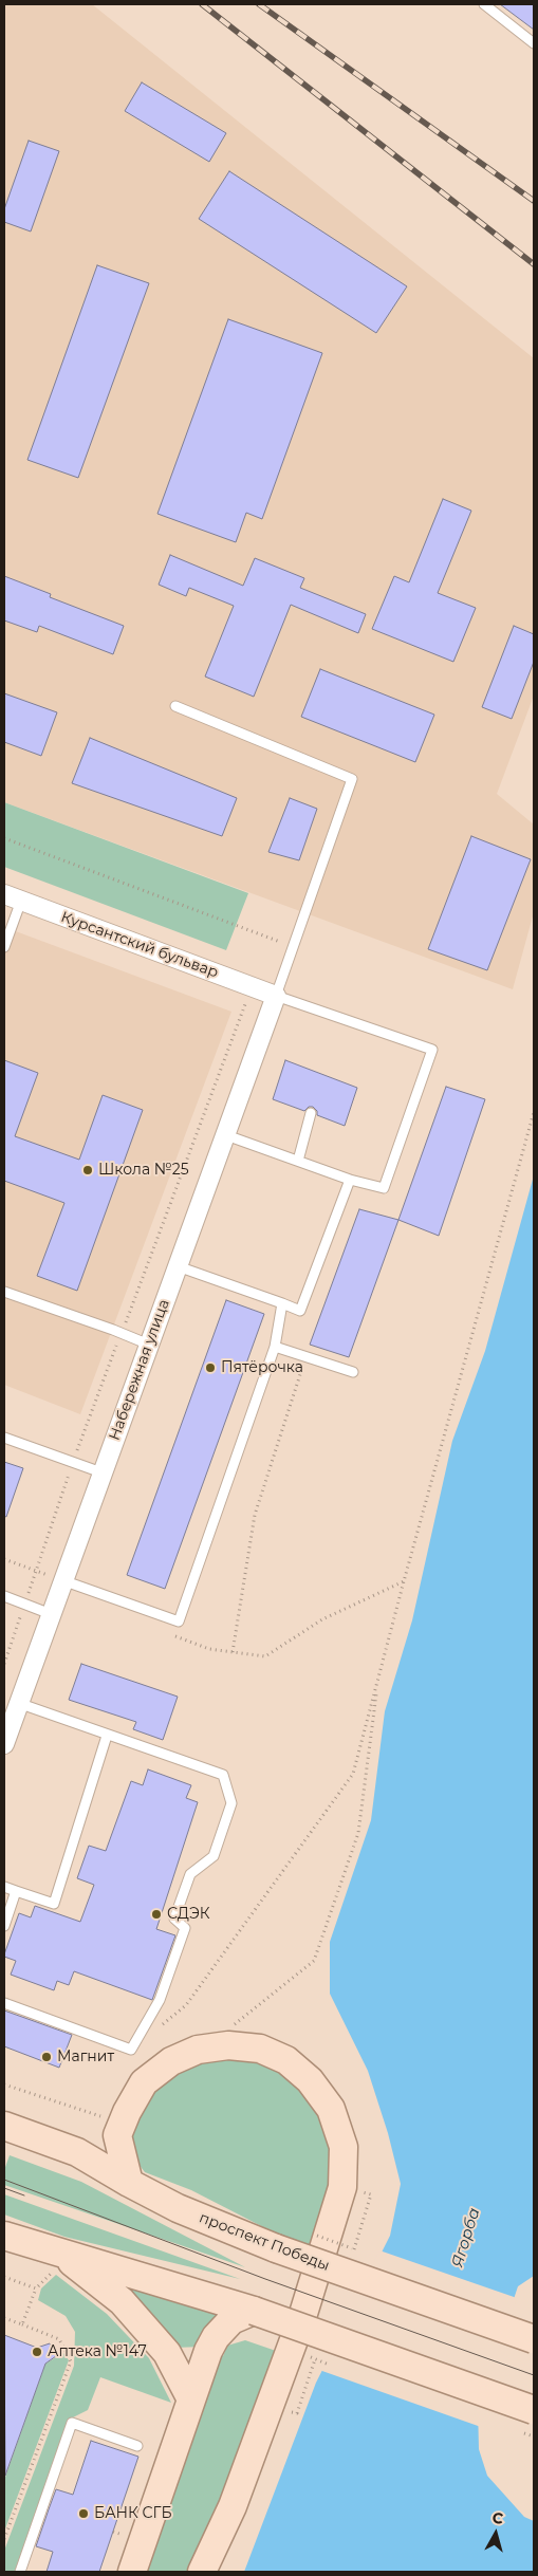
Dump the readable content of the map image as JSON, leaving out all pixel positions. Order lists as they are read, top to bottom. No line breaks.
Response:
{"streets":{"main road":["проспект Победы"],"street":["Курсантский бульвар","Набережная улица"]},"crossings":[["Курсантский бульвар","Набережная улица"]],"water":["Ягорба"],"places":["Школа №25","Пятёрочка","СДЭК","Магнит","Аптека №147","БАНК СГБ"],"north":"top"}
